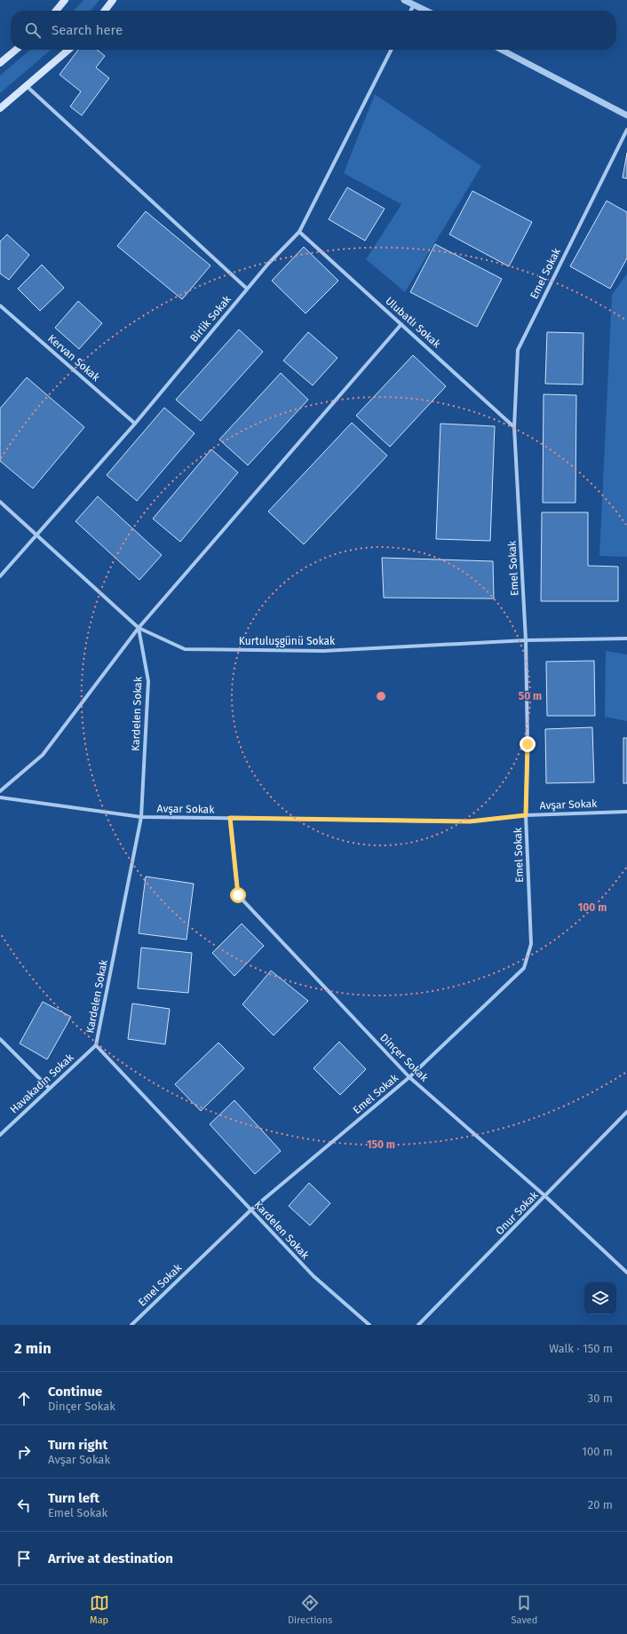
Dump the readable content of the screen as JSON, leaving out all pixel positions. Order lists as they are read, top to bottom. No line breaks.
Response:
{"streets":{"street":["Emel Sokak","Birlik Sokak","Ulubatlı Sokak","Kervan Sokak","Kurtuluşgünü Sokak","Kardelen Sokak","Avşar Sokak","Dinçer Sokak","Havakadın Sokak","Onur Sokak"]},"crossings":[["Emel Sokak","Ulubatlı Sokak"],["Emel Sokak","Kurtuluşgünü Sokak"],["Emel Sokak","Kardelen Sokak"],["Emel Sokak","Avşar Sokak"],["Emel Sokak","Dinçer Sokak"],["Birlik Sokak","Ulubatlı Sokak"],["Birlik Sokak","Kervan Sokak"],["Birlik Sokak","Kurtuluşgünü Sokak"],["Kurtuluşgünü Sokak","Kardelen Sokak"],["Kardelen Sokak","Avşar Sokak"],["Kardelen Sokak","Havakadın Sokak"],["Avşar Sokak","Dinçer Sokak"],["Dinçer Sokak","Onur Sokak"]],"page":{"search":"Search here","heading":["2 min","Walk · 150 m"],"list":[["Continue","Dinçer Sokak","30 m"],["Turn right","Avşar Sokak","100 m"],["Turn left","Emel Sokak","20 m"],"Arrive at destination"],"nav":["Map","Directions","Saved"]},"rings":["50 m","100 m","150 m"]}
